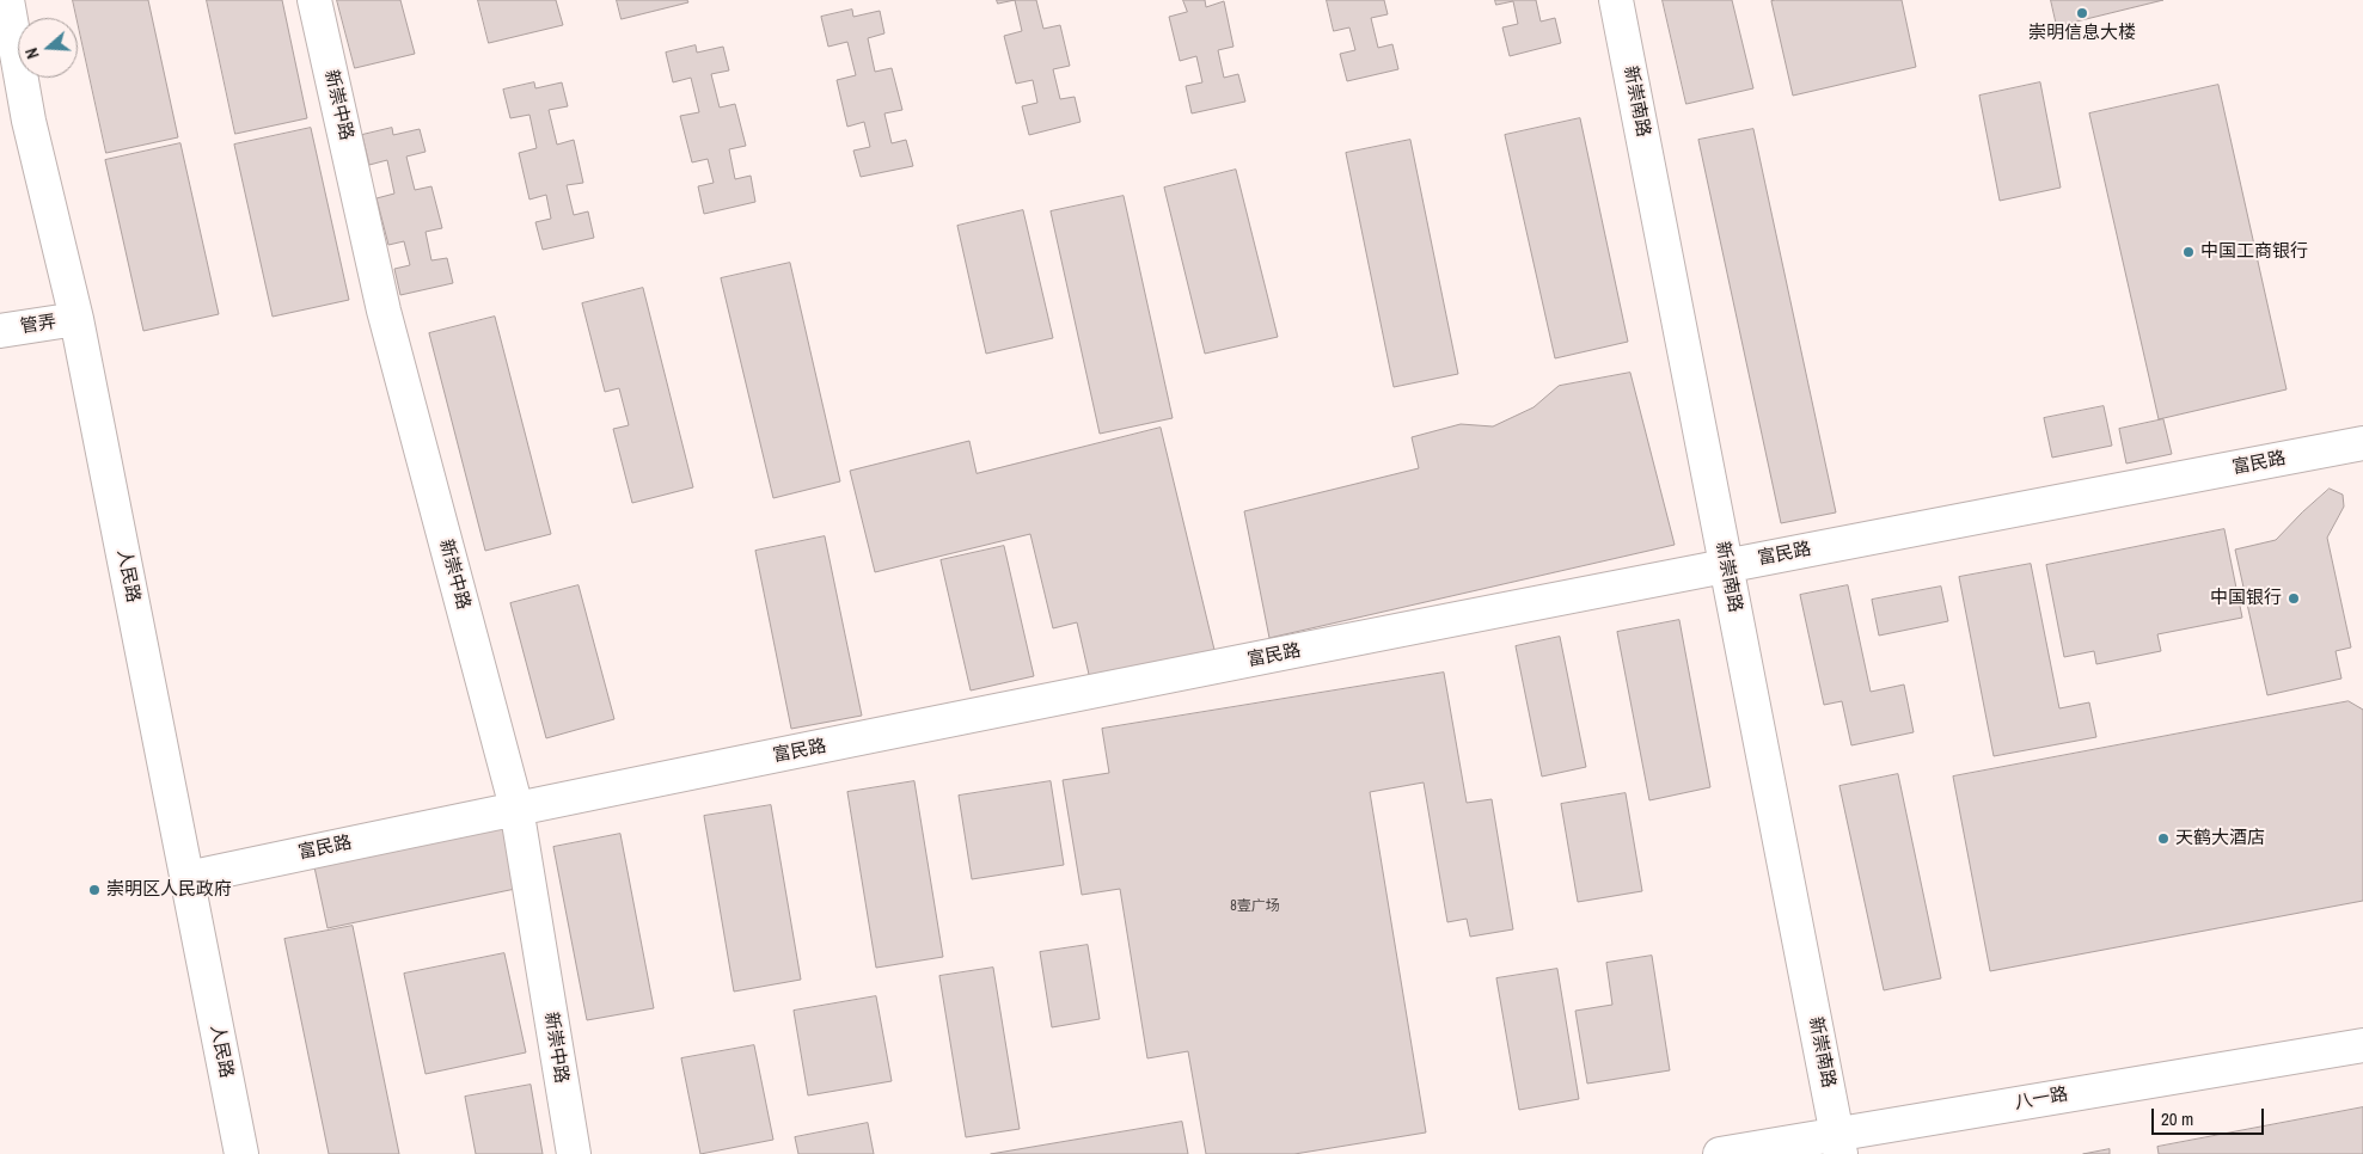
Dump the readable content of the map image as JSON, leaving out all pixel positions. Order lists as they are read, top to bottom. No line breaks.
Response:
{"streets":{"street":["新崇南路","新崇中路","管弄","富民路","人民路","八一路"]},"crossings":[["新崇南路","富民路"],["新崇南路","八一路"],["新崇中路","富民路"],["管弄","人民路"],["富民路","人民路"]],"places":["崇明信息大楼","中国工商银行","中国银行","天鹤大酒店","崇明区人民政府"],"house_numbers":["8壹广场"],"scale_bar":"20 m","north":"left"}
